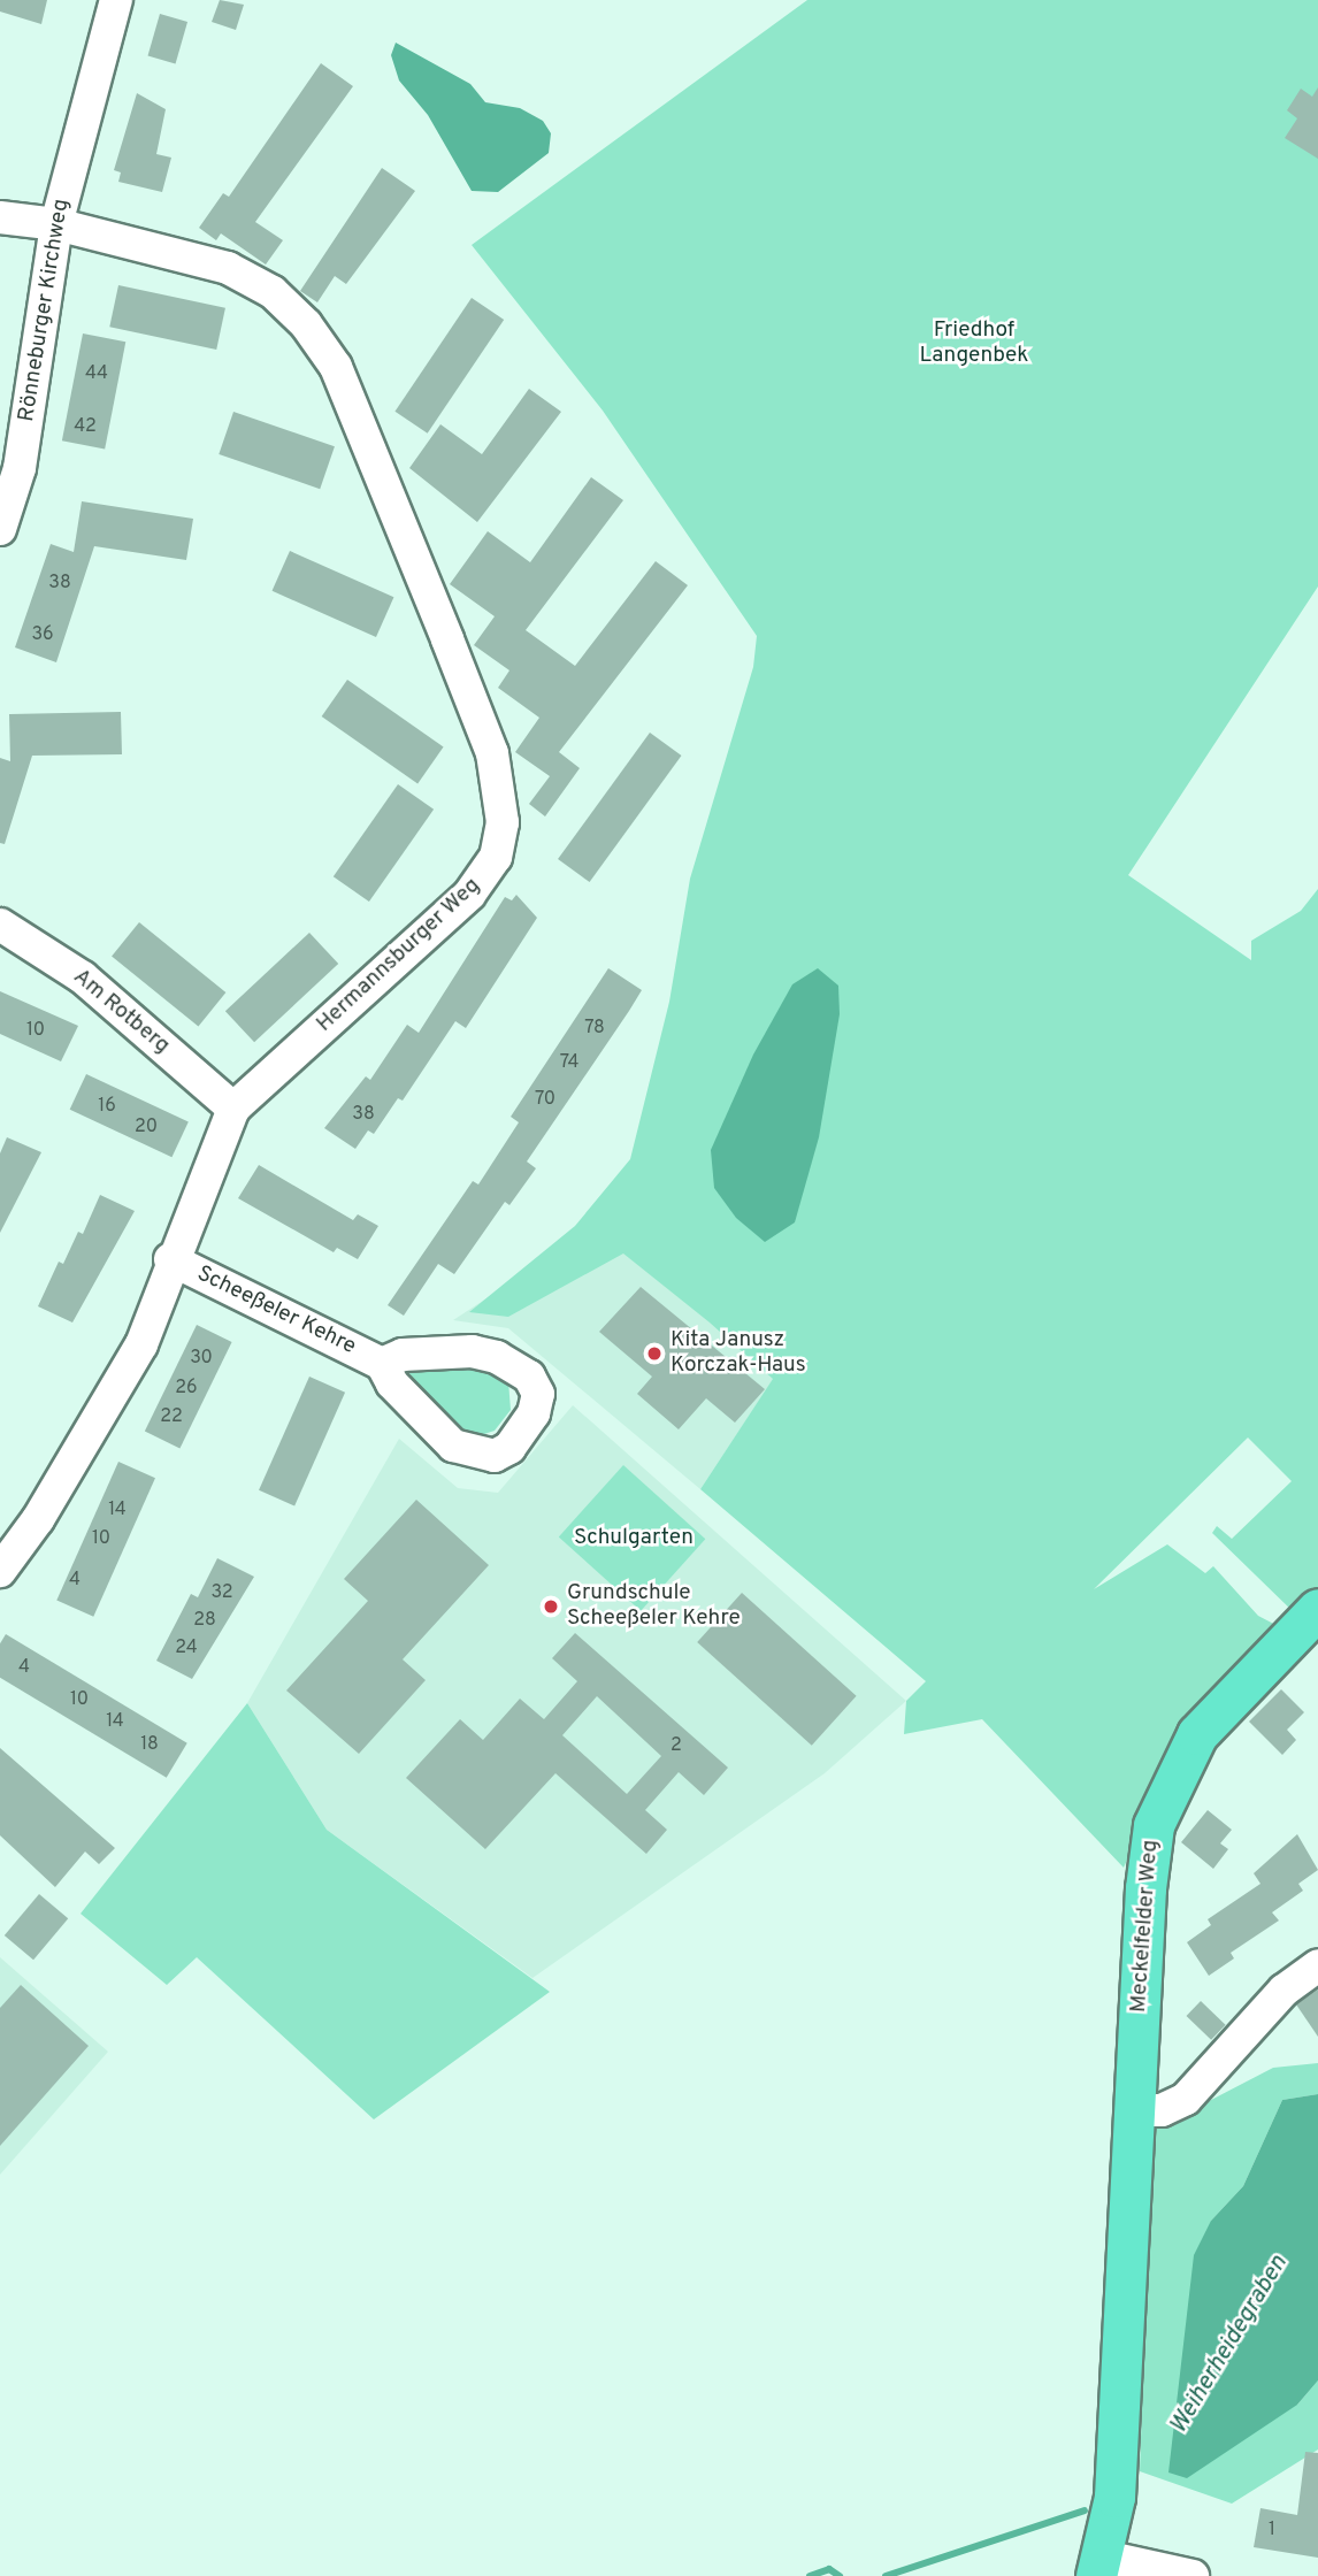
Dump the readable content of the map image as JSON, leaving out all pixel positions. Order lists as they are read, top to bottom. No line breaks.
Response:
{"streets":{"main road":["Meckelfelder Weg"],"street":["Rönneburger Kirchweg","Hermannsburger Weg","Am Rotberg","Scheeßeler Kehre"]},"crossings":[["Rönneburger Kirchweg","Hermannsburger Weg"],["Hermannsburger Weg","Am Rotberg"],["Hermannsburger Weg","Scheeßeler Kehre"]],"water":["Weiherheidegraben"],"parks":["Friedhof Langenbek","Schulgarten"],"places":["Kita Janusz Korczak-Haus","Grundschule Scheeßeler Kehre"],"house_numbers":["44","42","38","36","78","10","74","70","16","38","20","30","26","22","14","10","4","32","28","24","4","10","14","18","2","1"]}
